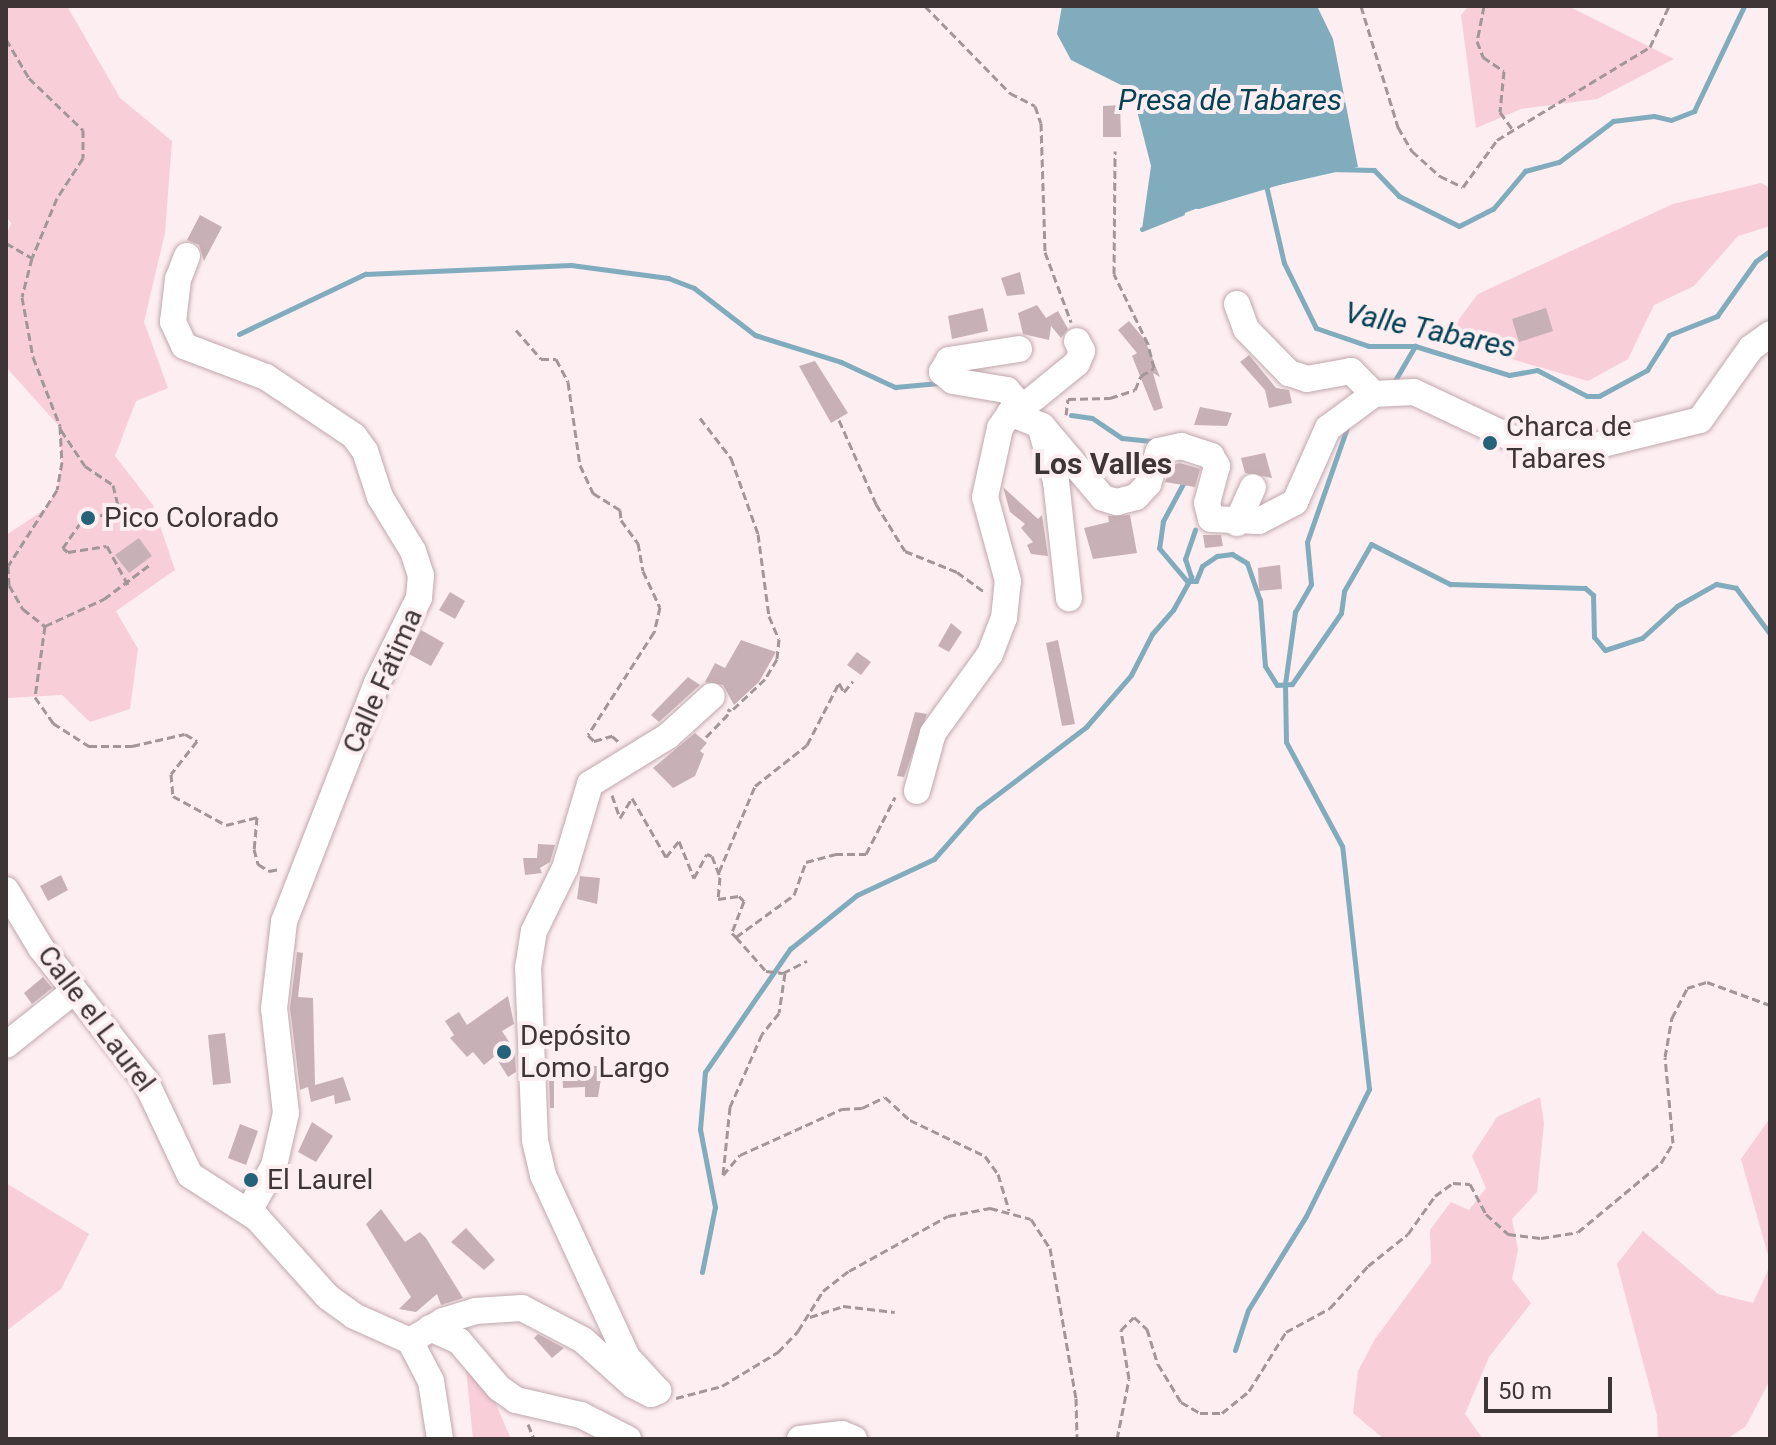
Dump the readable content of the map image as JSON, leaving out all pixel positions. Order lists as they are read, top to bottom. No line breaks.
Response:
{"streets":{"street":["Calle Fátima","Calle el Laurel"]},"crossings":[["Calle Fátima","Calle el Laurel"]],"districts":["Los Valles"],"water":["Presa de Tabares","Valle Tabares"],"places":["Charca de Tabares","Pico Colorado","Depósito Lomo Largo","El Laurel"],"scale_bar":"50 m"}
